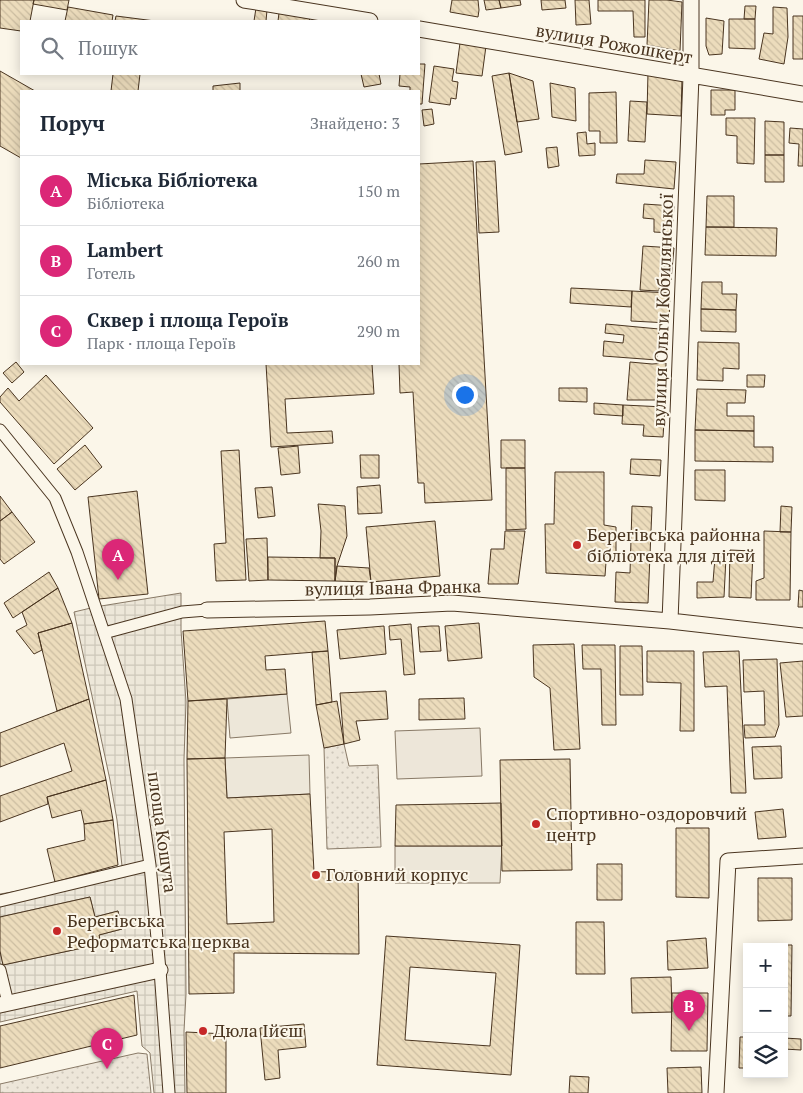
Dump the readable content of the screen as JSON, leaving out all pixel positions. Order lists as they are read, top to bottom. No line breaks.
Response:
{"streets":{"street":["вулиця Рожошкерт","вулиця Ольги Кобилянської","вулиця Івана Франка","площа Кошута"]},"crossings":[["вулиця Рожошкерт","вулиця Ольги Кобилянської"],["вулиця Ольги Кобилянської","вулиця Івана Франка"],["вулиця Івана Франка","площа Кошута"]],"places":["Берегівська районна бібліотека для дітей","Спортивно-оздоровчий центр","Головний корпус","Берегівська Реформатська церква","Дюла Ійєш"],"page":{"search":"Пошук","heading":["Поруч","Знайдено: 3"],"list":[{"mark":"A","name":"Міська Бібліотека","note":"Бібліотека","value":"150 m"},{"mark":"B","name":"Lambert","note":"Готель","value":"260 m"},{"mark":"C","name":"Сквер і площа Героїв","note":"Парк · площа Героїв","value":"290 m"}],"pins":["A","B","C"],"map_buttons":["+","−"]}}
